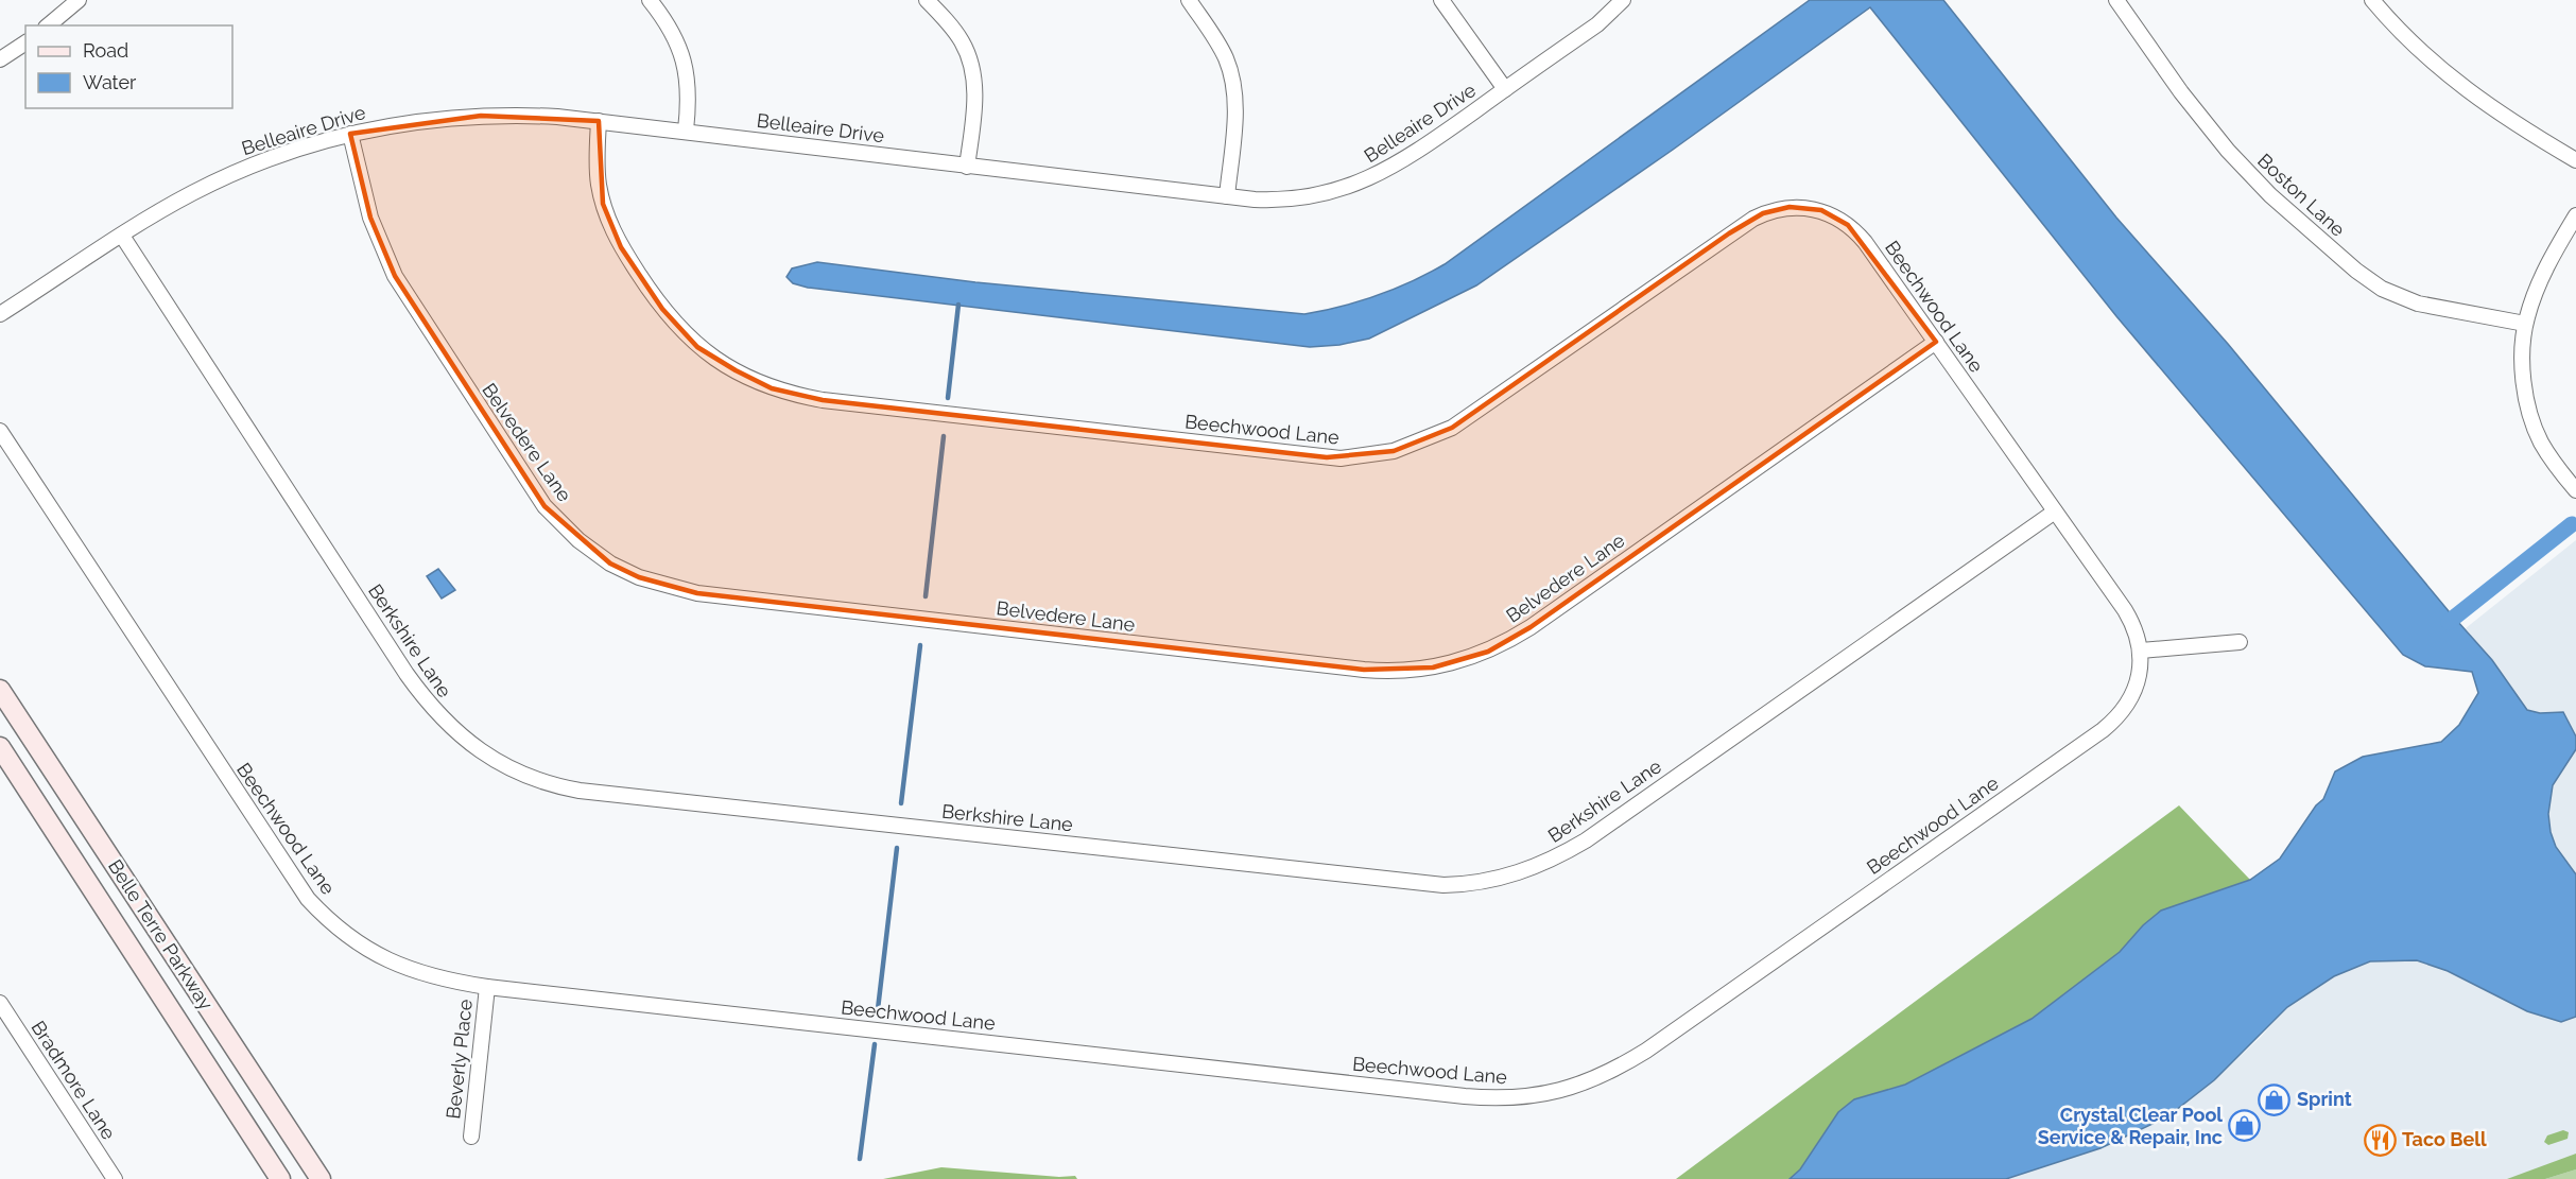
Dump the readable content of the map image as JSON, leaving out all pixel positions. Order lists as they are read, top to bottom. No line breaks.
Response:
{"streets":{"main road":["Belle Terre Parkway"],"street":["Belleaire Drive","Boston Lane","Beechwood Lane","Belvedere Lane","Berkshire Lane","Beverly Place","Bradmore Lane"]},"crossings":[["Belleaire Drive","Beechwood Lane"],["Belleaire Drive","Belvedere Lane"],["Belleaire Drive","Berkshire Lane"],["Beechwood Lane","Belvedere Lane"],["Beechwood Lane","Berkshire Lane"],["Beechwood Lane","Beverly Place"]],"places":{"shop":["Sprint","Crystal Clear Pool Service & Repair, Inc"],"restaurant":["Taco Bell"]},"legend":["Road","Water"]}
